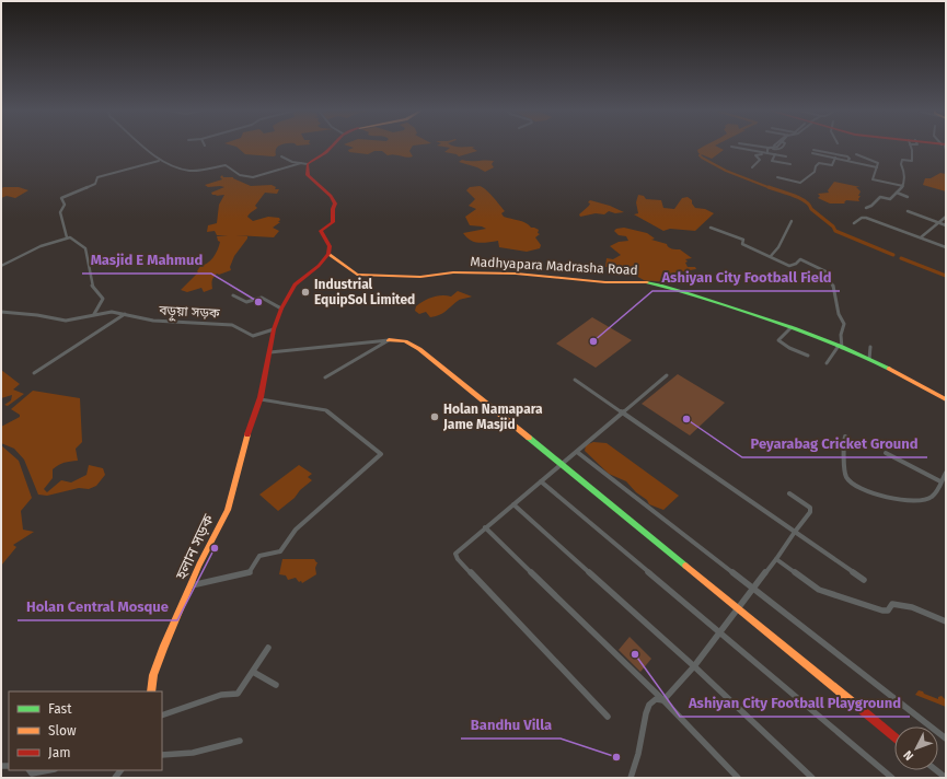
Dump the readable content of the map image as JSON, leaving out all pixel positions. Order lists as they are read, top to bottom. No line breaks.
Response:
{"streets":{"street":["Madhyapara Madrasha Road","বড়ুয়া সড়ক","হলান সড়ক"]},"places":["Industrial EquipSol Limited","Masjid E Mahmud","Ashiyan City Football Field","Holan Namapara Jame Masjid","Peyarabag Cricket Ground","Holan Central Mosque","Ashiyan City Football Playground","Bandhu Villa"],"legend":["Fast","Slow","Jam"],"north":"bottom left"}
